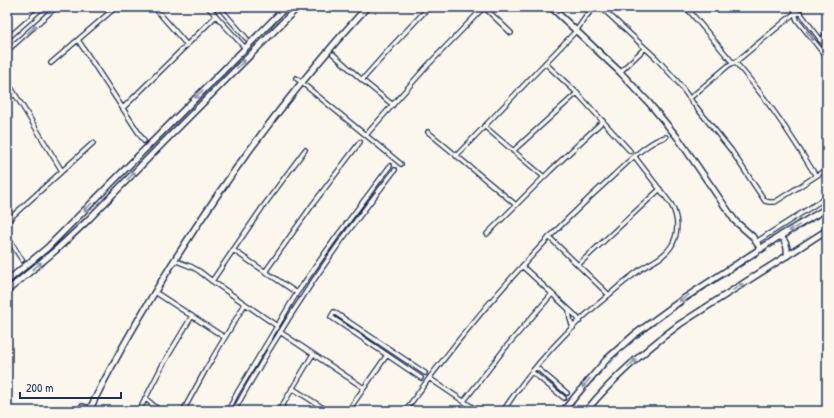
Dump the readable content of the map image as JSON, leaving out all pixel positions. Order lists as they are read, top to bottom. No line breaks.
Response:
{"scale_bar":"200 m"}
